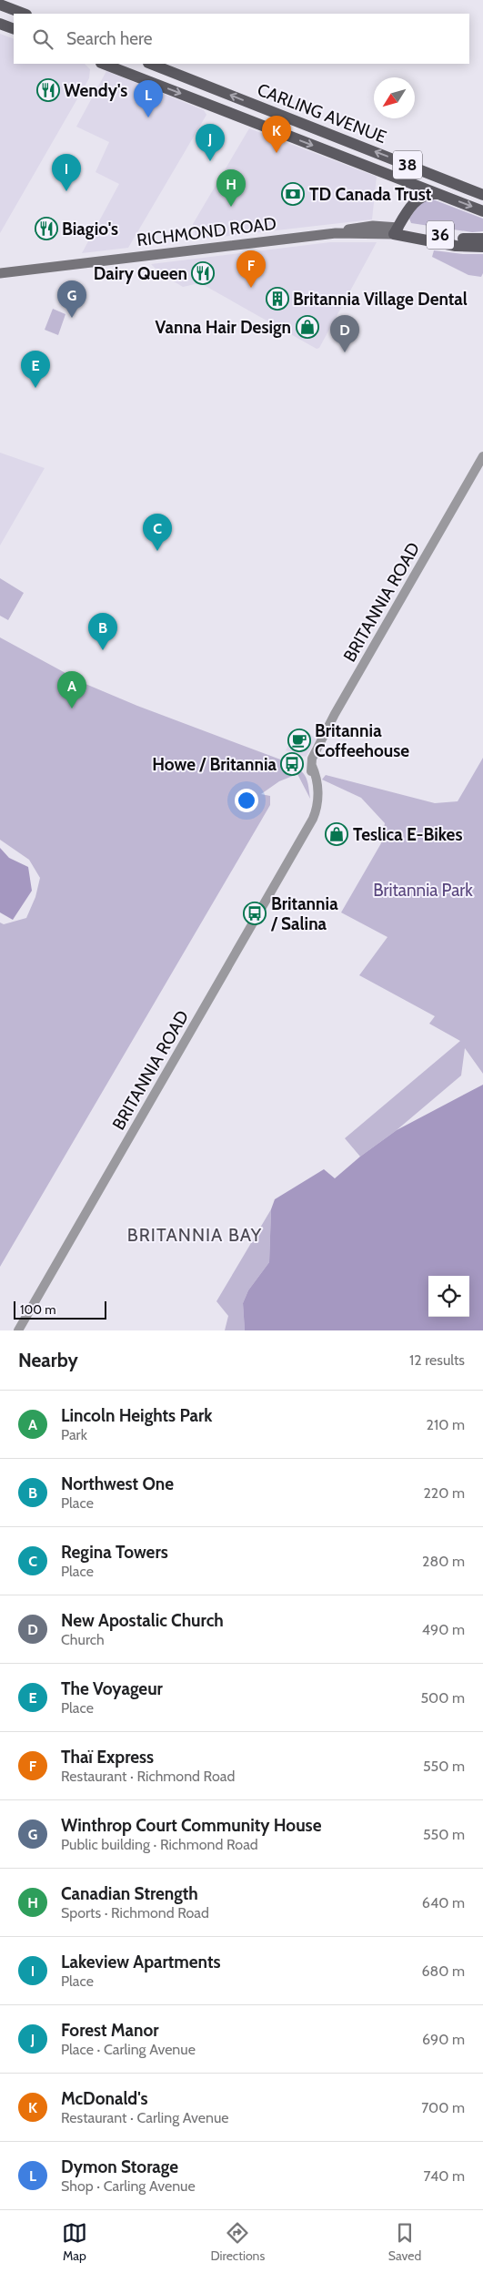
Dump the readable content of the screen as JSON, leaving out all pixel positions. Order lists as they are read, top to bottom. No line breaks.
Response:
{"streets":{"main road":["CARLING AVENUE","38","RICHMOND ROAD","36"],"street":["BRITANNIA ROAD"]},"districts":["BRITANNIA BAY"],"parks":["Britannia Park"],"places":{"restaurant":["Wendy's","Biagio's","Dairy Queen"],"bank":["TD Canada Trust"],"building":["Britannia Village Dental"],"shop":["Vanna Hair Design","Teslica E-Bikes"],"cafe":["Britannia Coffeehouse"],"bus stop":["Howe / Britannia","Britannia / Salina"]},"scale_bar":"100 m","north":"bottom left","page":{"search":"Search here","pins":["L","K","J","I","H","F","G","D","E","C","B","A"],"scale":"100 m","heading":["Nearby","12 results"],"list":[{"mark":"A","name":"Lincoln Heights Park","note":"Park","value":"210 m"},{"mark":"B","name":"Northwest One","note":"Place","value":"220 m"},{"mark":"C","name":"Regina Towers","note":"Place","value":"280 m"},{"mark":"D","name":"New Apostalic Church","note":"Church","value":"490 m"},{"mark":"E","name":"The Voyageur","note":"Place","value":"500 m"},{"mark":"F","name":"Thaï Express","note":"Restaurant · Richmond Road","value":"550 m"},{"mark":"G","name":"Winthrop Court Community House","note":"Public building · Richmond Road","value":"550 m"},{"mark":"H","name":"Canadian Strength","note":"Sports · Richmond Road","value":"640 m"},{"mark":"I","name":"Lakeview Apartments","note":"Place","value":"680 m"},{"mark":"J","name":"Forest Manor","note":"Place · Carling Avenue","value":"690 m"},{"mark":"K","name":"McDonald's","note":"Restaurant · Carling Avenue","value":"700 m"},{"mark":"L","name":"Dymon Storage","note":"Shop · Carling Avenue","value":"740 m"}],"nav":["Map","Directions","Saved"]}}
